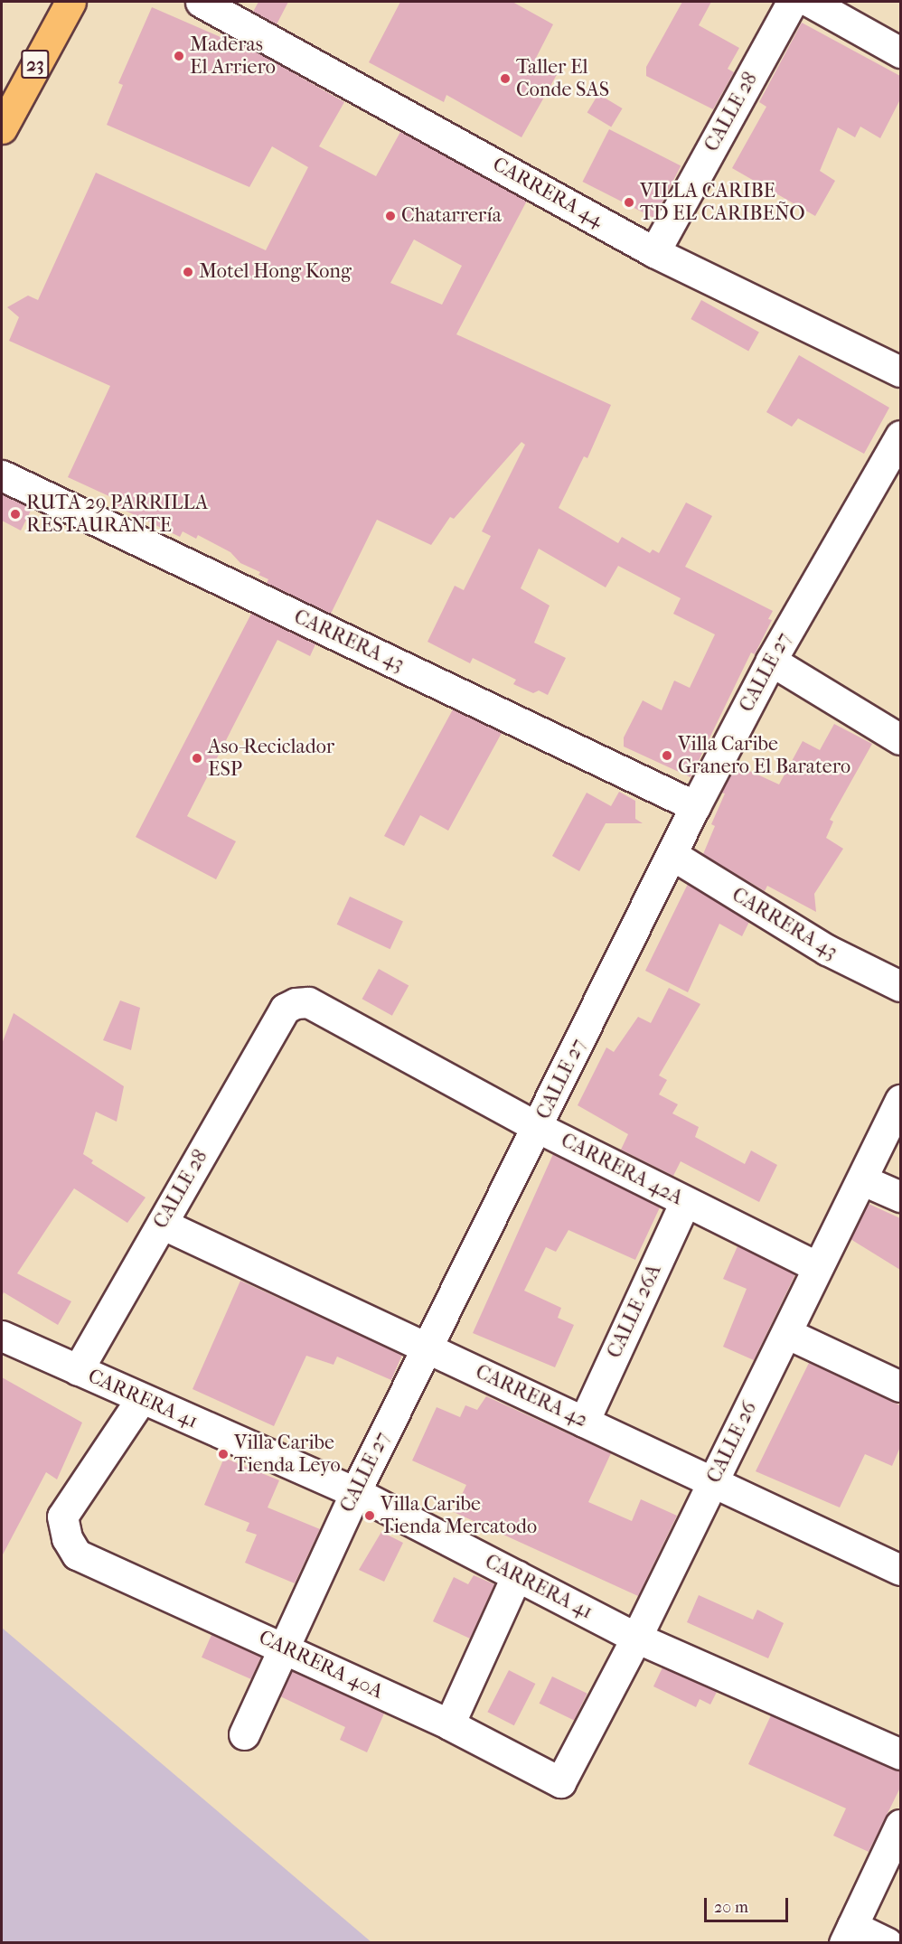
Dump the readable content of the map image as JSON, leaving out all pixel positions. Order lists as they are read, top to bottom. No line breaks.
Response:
{"streets":{"highway":["23"],"street":["CALLE 28","CARRERA 44","CARRERA 43","CALLE 27","CARRERA 42A","CALLE 26A","CARRERA 42","CARRERA 41","CALLE 26","CARRERA 40A"]},"crossings":[["CALLE 28","CARRERA 44"],["CALLE 28","CARRERA 42A"],["CALLE 28","CARRERA 42"],["CALLE 28","CARRERA 41"],["CARRERA 43","CALLE 27"],["CALLE 27","CARRERA 42A"],["CALLE 27","CARRERA 42"],["CALLE 27","CARRERA 41"],["CALLE 27","CARRERA 40A"],["CARRERA 42A","CALLE 26A"],["CARRERA 42A","CALLE 26"],["CALLE 26A","CARRERA 42"],["CARRERA 42","CALLE 26"],["CARRERA 41","CALLE 26"],["CARRERA 41","CARRERA 40A"],["CALLE 26","CARRERA 40A"]],"places":["Maderas El Arriero","Taller El Conde SAS","VILLA CARIBE TD EL CARIBEÑO","Chatarrería","Motel Hong Kong","RUTA 29 PARRILLA RESTAURANTE","Villa Caribe Granero El Baratero","Aso-Reciclador ESP","Villa Caribe Tienda Leyo","Villa Caribe Tienda Mercatodo"],"scale_bar":"20 m"}
